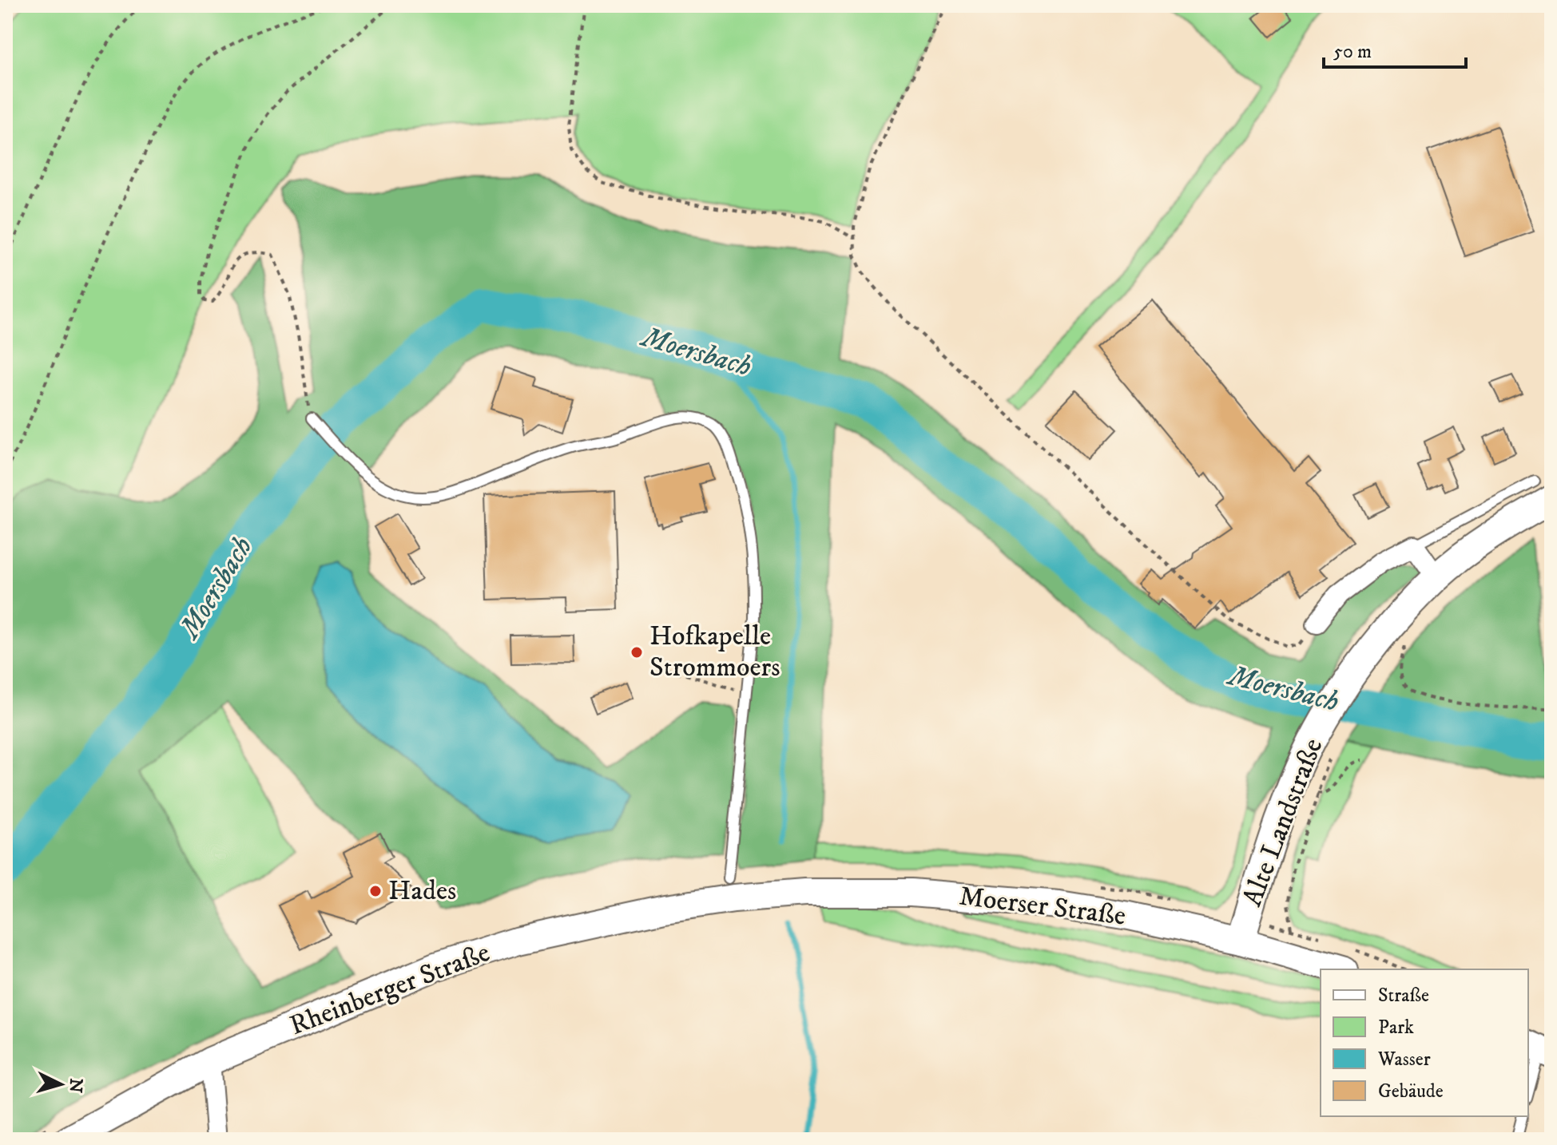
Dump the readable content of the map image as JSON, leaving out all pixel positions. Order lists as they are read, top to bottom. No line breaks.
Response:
{"streets":{"main road":["Alte Landstraße","Moerser Straße","Rheinberger Straße"]},"crossings":[["Alte Landstraße","Moerser Straße"],["Moerser Straße","Rheinberger Straße"]],"water":["Moersbach"],"places":["Hofkapelle Strommoers","Hades"],"legend":["Straße","Park","Wasser","Gebäude"],"scale_bar":"50 m","north":"right"}
